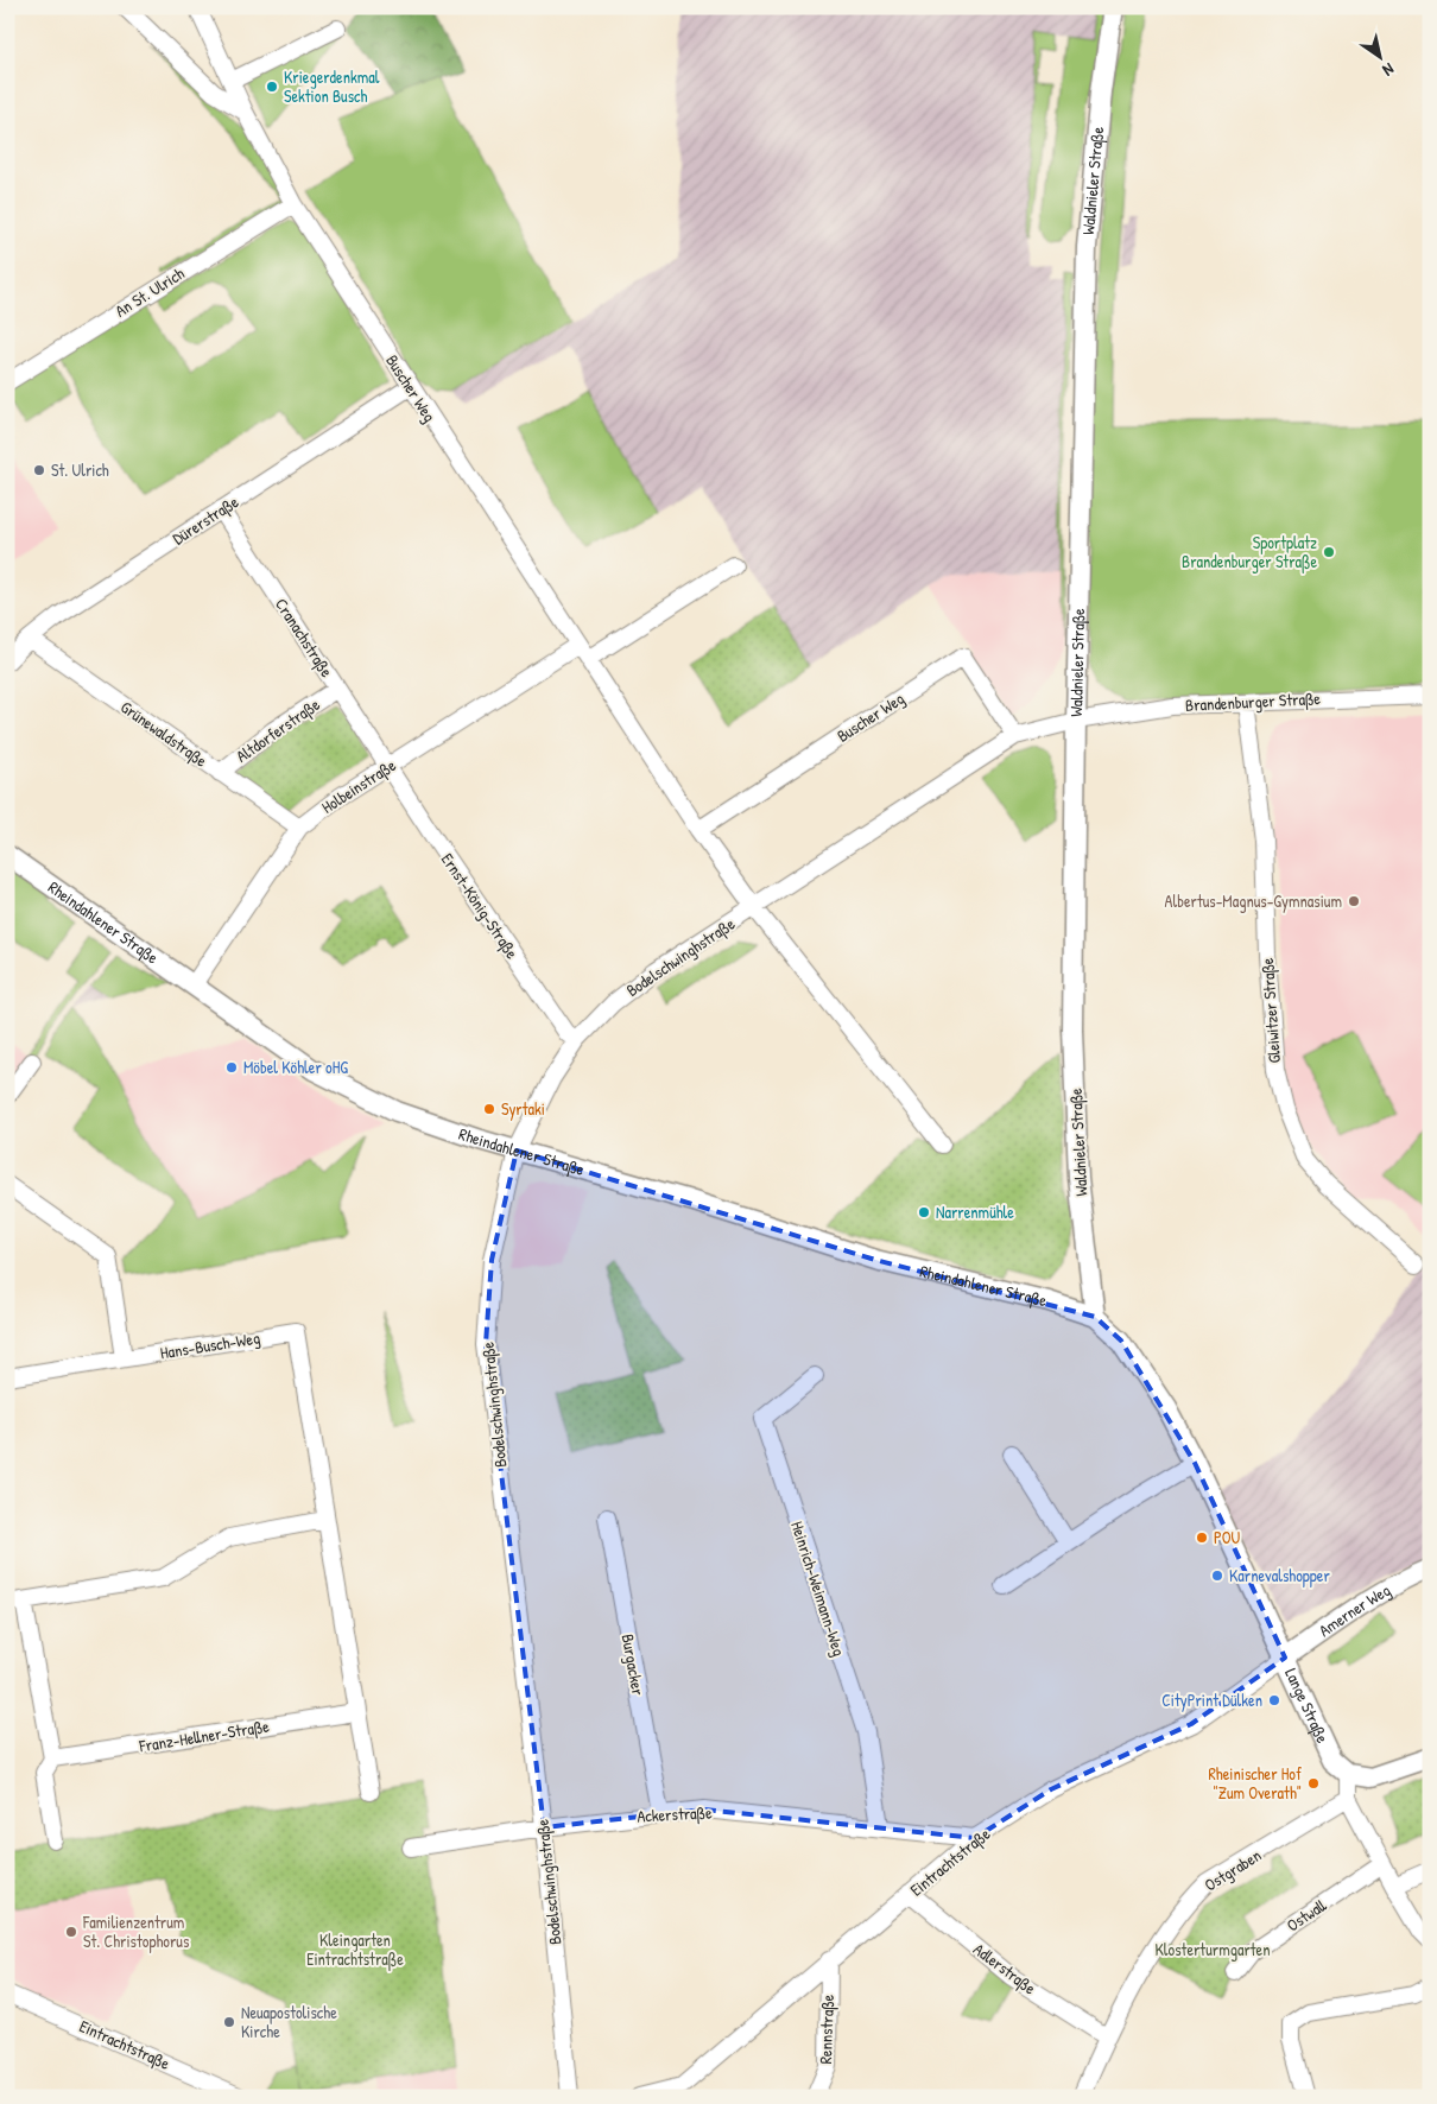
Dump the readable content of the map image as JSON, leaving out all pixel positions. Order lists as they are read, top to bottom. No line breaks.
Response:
{"streets":{"main road":["Waldnieler Straße","Rheindahlener Straße","Amerner Weg","Lange Straße"],"street":["An St. Ulrich","Buscher Weg","Dürerstraße","Cranachstraße","Brandenburger Straße","Altdorferstraße","Grünewaldstraße","Holbeinstraße","Ernst-König-Straße","Bodelschwinghstraße","Gleiwitzer Straße","Hans-Busch-Weg","Heinrich-Weimann-Weg","Burgacker","Franz-Hellner-Straße","Ackerstraße","Eintrachtstraße","Ostgraben","Ostwall","Adlerstraße","Rennstraße"]},"crossings":[["Waldnieler Straße","Brandenburger Straße"],["Waldnieler Straße","Rheindahlener Straße"],["Waldnieler Straße","Bodelschwinghstraße"],["Waldnieler Straße","Lange Straße"],["An St. Ulrich","Buscher Weg"],["Buscher Weg","Dürerstraße"],["Buscher Weg","Holbeinstraße"],["Buscher Weg","Bodelschwinghstraße"],["Dürerstraße","Cranachstraße"],["Dürerstraße","Grünewaldstraße"],["Cranachstraße","Altdorferstraße"],["Cranachstraße","Holbeinstraße"],["Cranachstraße","Ernst-König-Straße"],["Brandenburger Straße","Bodelschwinghstraße"],["Brandenburger Straße","Gleiwitzer Straße"],["Altdorferstraße","Grünewaldstraße"],["Grünewaldstraße","Holbeinstraße"],["Holbeinstraße","Ernst-König-Straße"],["Holbeinstraße","Rheindahlener Straße"],["Ernst-König-Straße","Bodelschwinghstraße"],["Rheindahlener Straße","Bodelschwinghstraße"],["Rheindahlener Straße","Lange Straße"],["Bodelschwinghstraße","Ackerstraße"],["Heinrich-Weimann-Weg","Ackerstraße"],["Amerner Weg","Lange Straße"],["Amerner Weg","Eintrachtstraße"],["Burgacker","Ackerstraße"],["Lange Straße","Eintrachtstraße"],["Ackerstraße","Eintrachtstraße"],["Eintrachtstraße","Adlerstraße"],["Eintrachtstraße","Rennstraße"],["Ostgraben","Adlerstraße"]],"parks":["Kleingarten Eintrachtstraße","Klosterturmgarten"],"places":["Kriegerdenkmal Sektion Busch","St. Ulrich","Sportplatz Brandenburger Straße","Albertus-Magnus-Gymnasium","Möbel Köhler oHG","Syrtaki","Narrenmühle","POU","Karnevalshopper","CityPrint Dülken","Rheinischer Hof \"Zum Overath\"","Familienzentrum St. Christophorus","Neuapostolische Kirche"],"north":"bottom right"}
